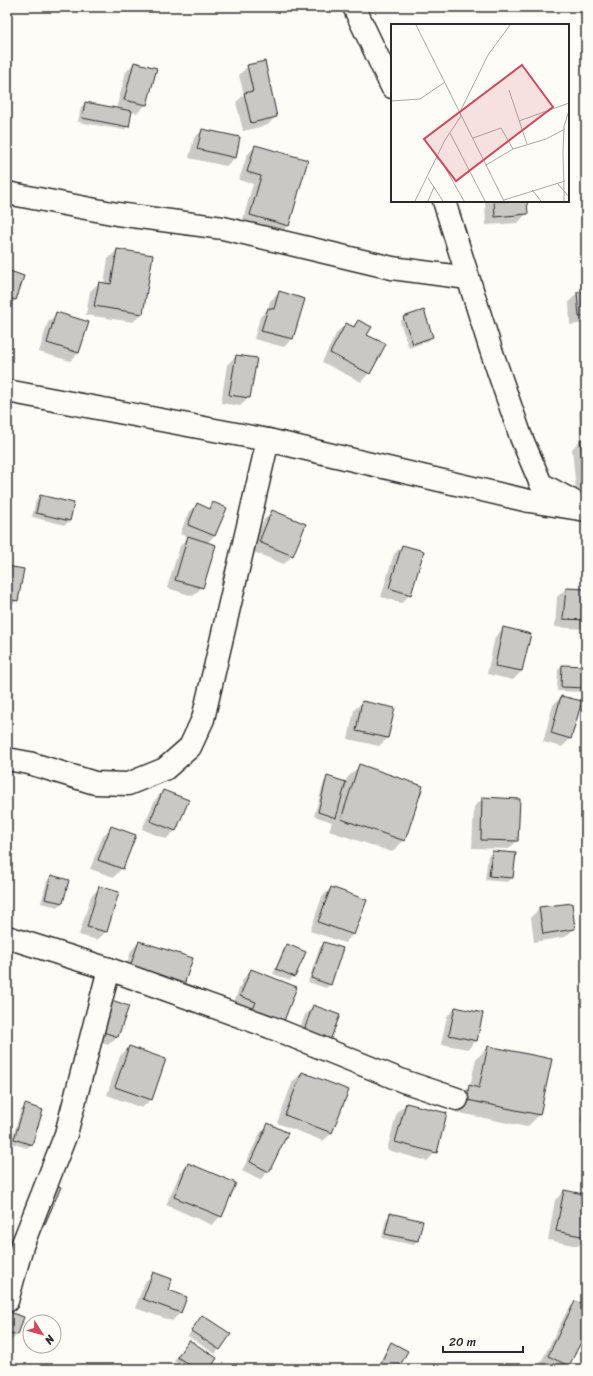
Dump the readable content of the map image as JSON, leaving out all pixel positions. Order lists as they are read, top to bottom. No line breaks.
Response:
{"scale_bar":"20 m","north":"bottom right"}
